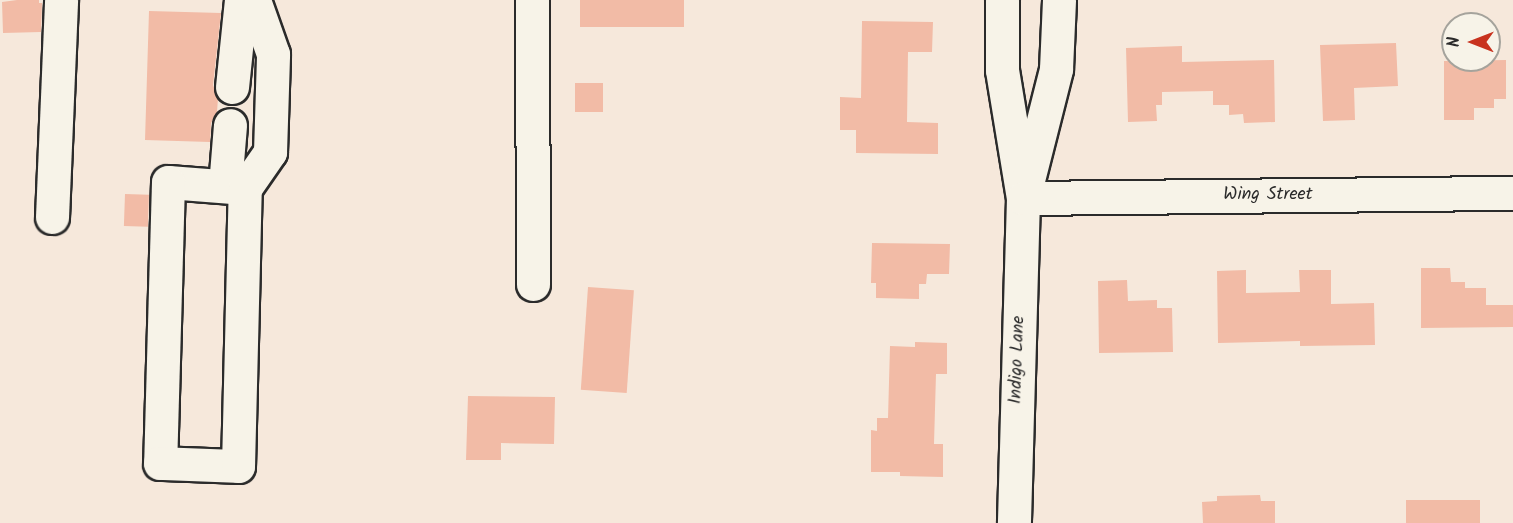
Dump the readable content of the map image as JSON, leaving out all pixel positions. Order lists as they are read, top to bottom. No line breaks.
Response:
{"streets":{"street":["Wing Street","Indigo Lane"]},"crossings":[["Wing Street","Indigo Lane"]],"north":"left"}
